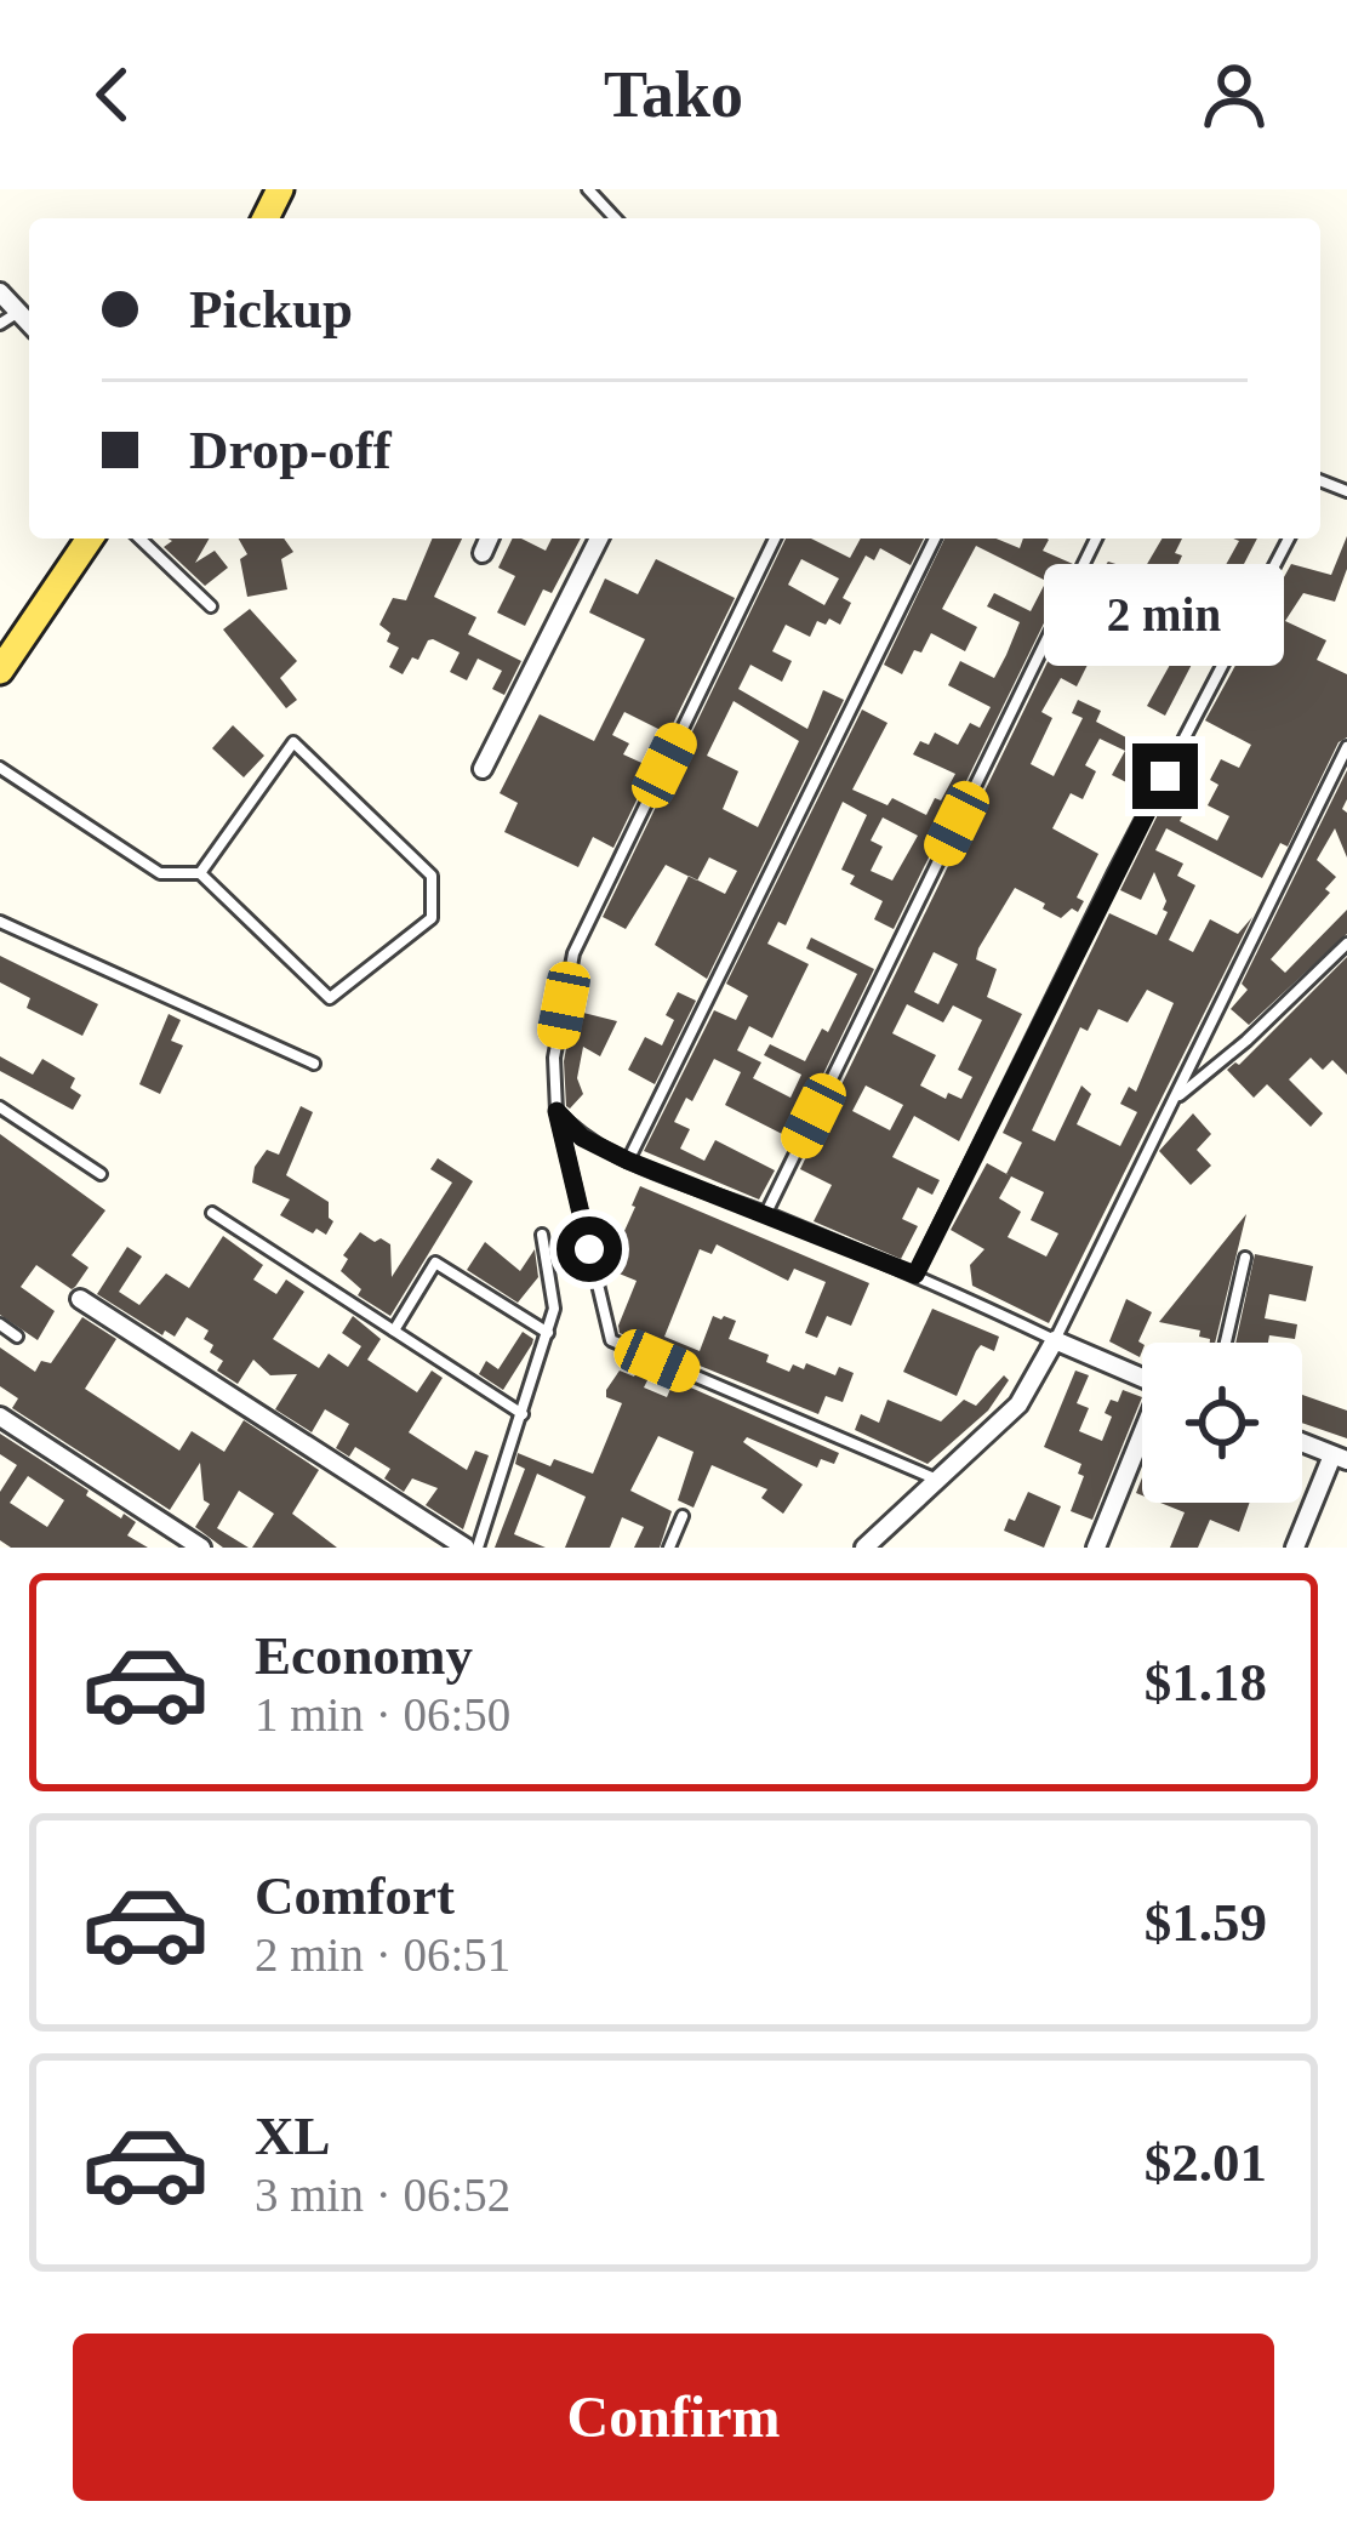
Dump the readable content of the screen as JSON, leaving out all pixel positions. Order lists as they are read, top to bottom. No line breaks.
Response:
{"page":{"header":"Tako","banner":["Pickup","Drop-off"],"bubble":"2 min","list":[{"name":"Economy","note":"1 min · 06:50","value":"$1.18"},{"name":"Comfort","note":"2 min · 06:51","value":"$1.59"},{"name":"XL","note":"3 min · 06:52","value":"$2.01"}],"buttons":"Confirm"}}
